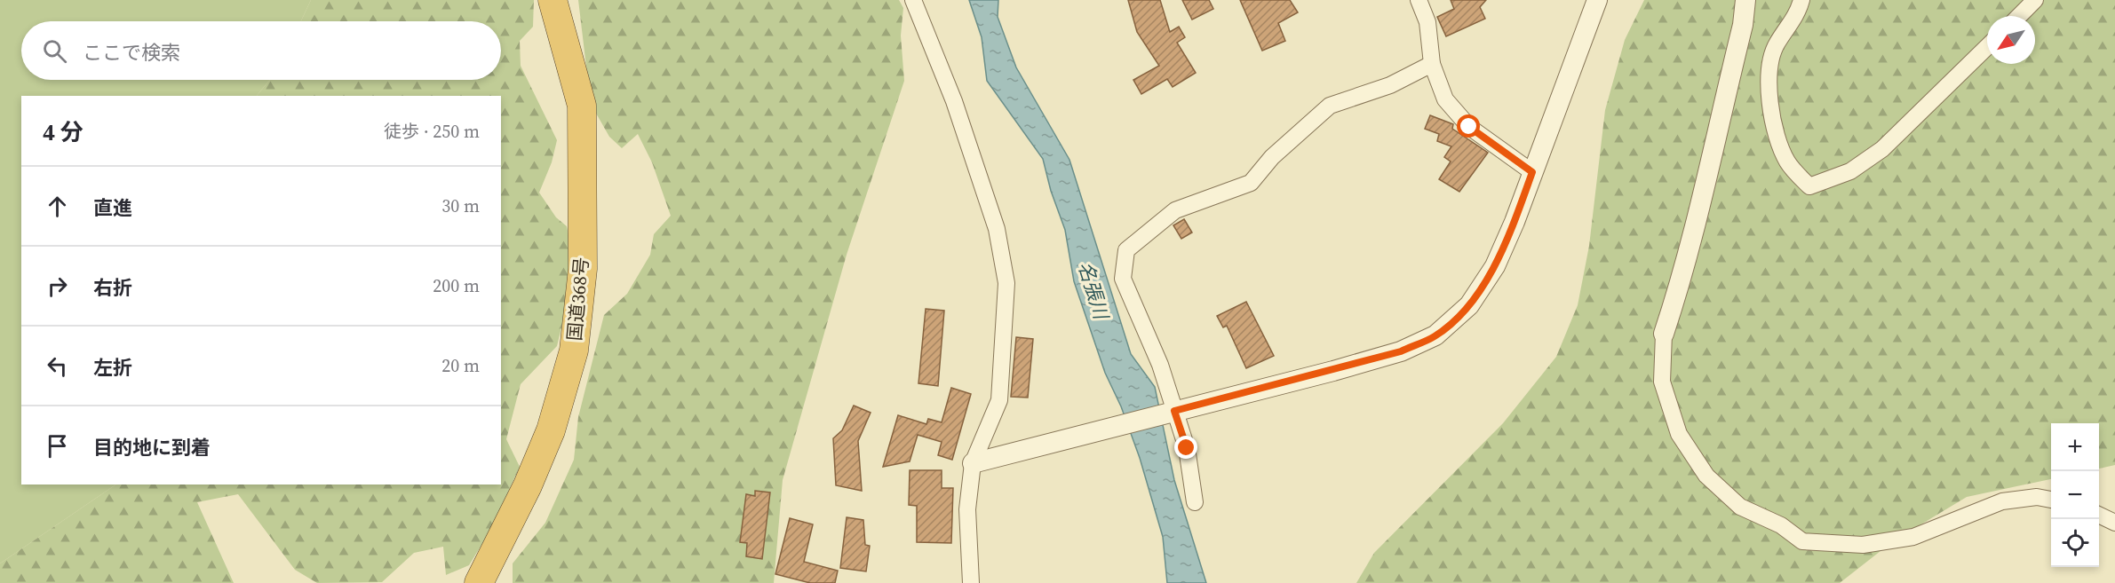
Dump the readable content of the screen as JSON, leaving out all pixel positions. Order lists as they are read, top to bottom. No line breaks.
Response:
{"streets":{"highway":["国道368号"]},"water":["名張川"],"north":"bottom left","page":{"search":"ここで検索","heading":["4 分","徒歩 · 250 m"],"list":[["直進","30 m"],["右折","200 m"],["左折","20 m"],"目的地に到着"],"map_buttons":["+","−"]}}
